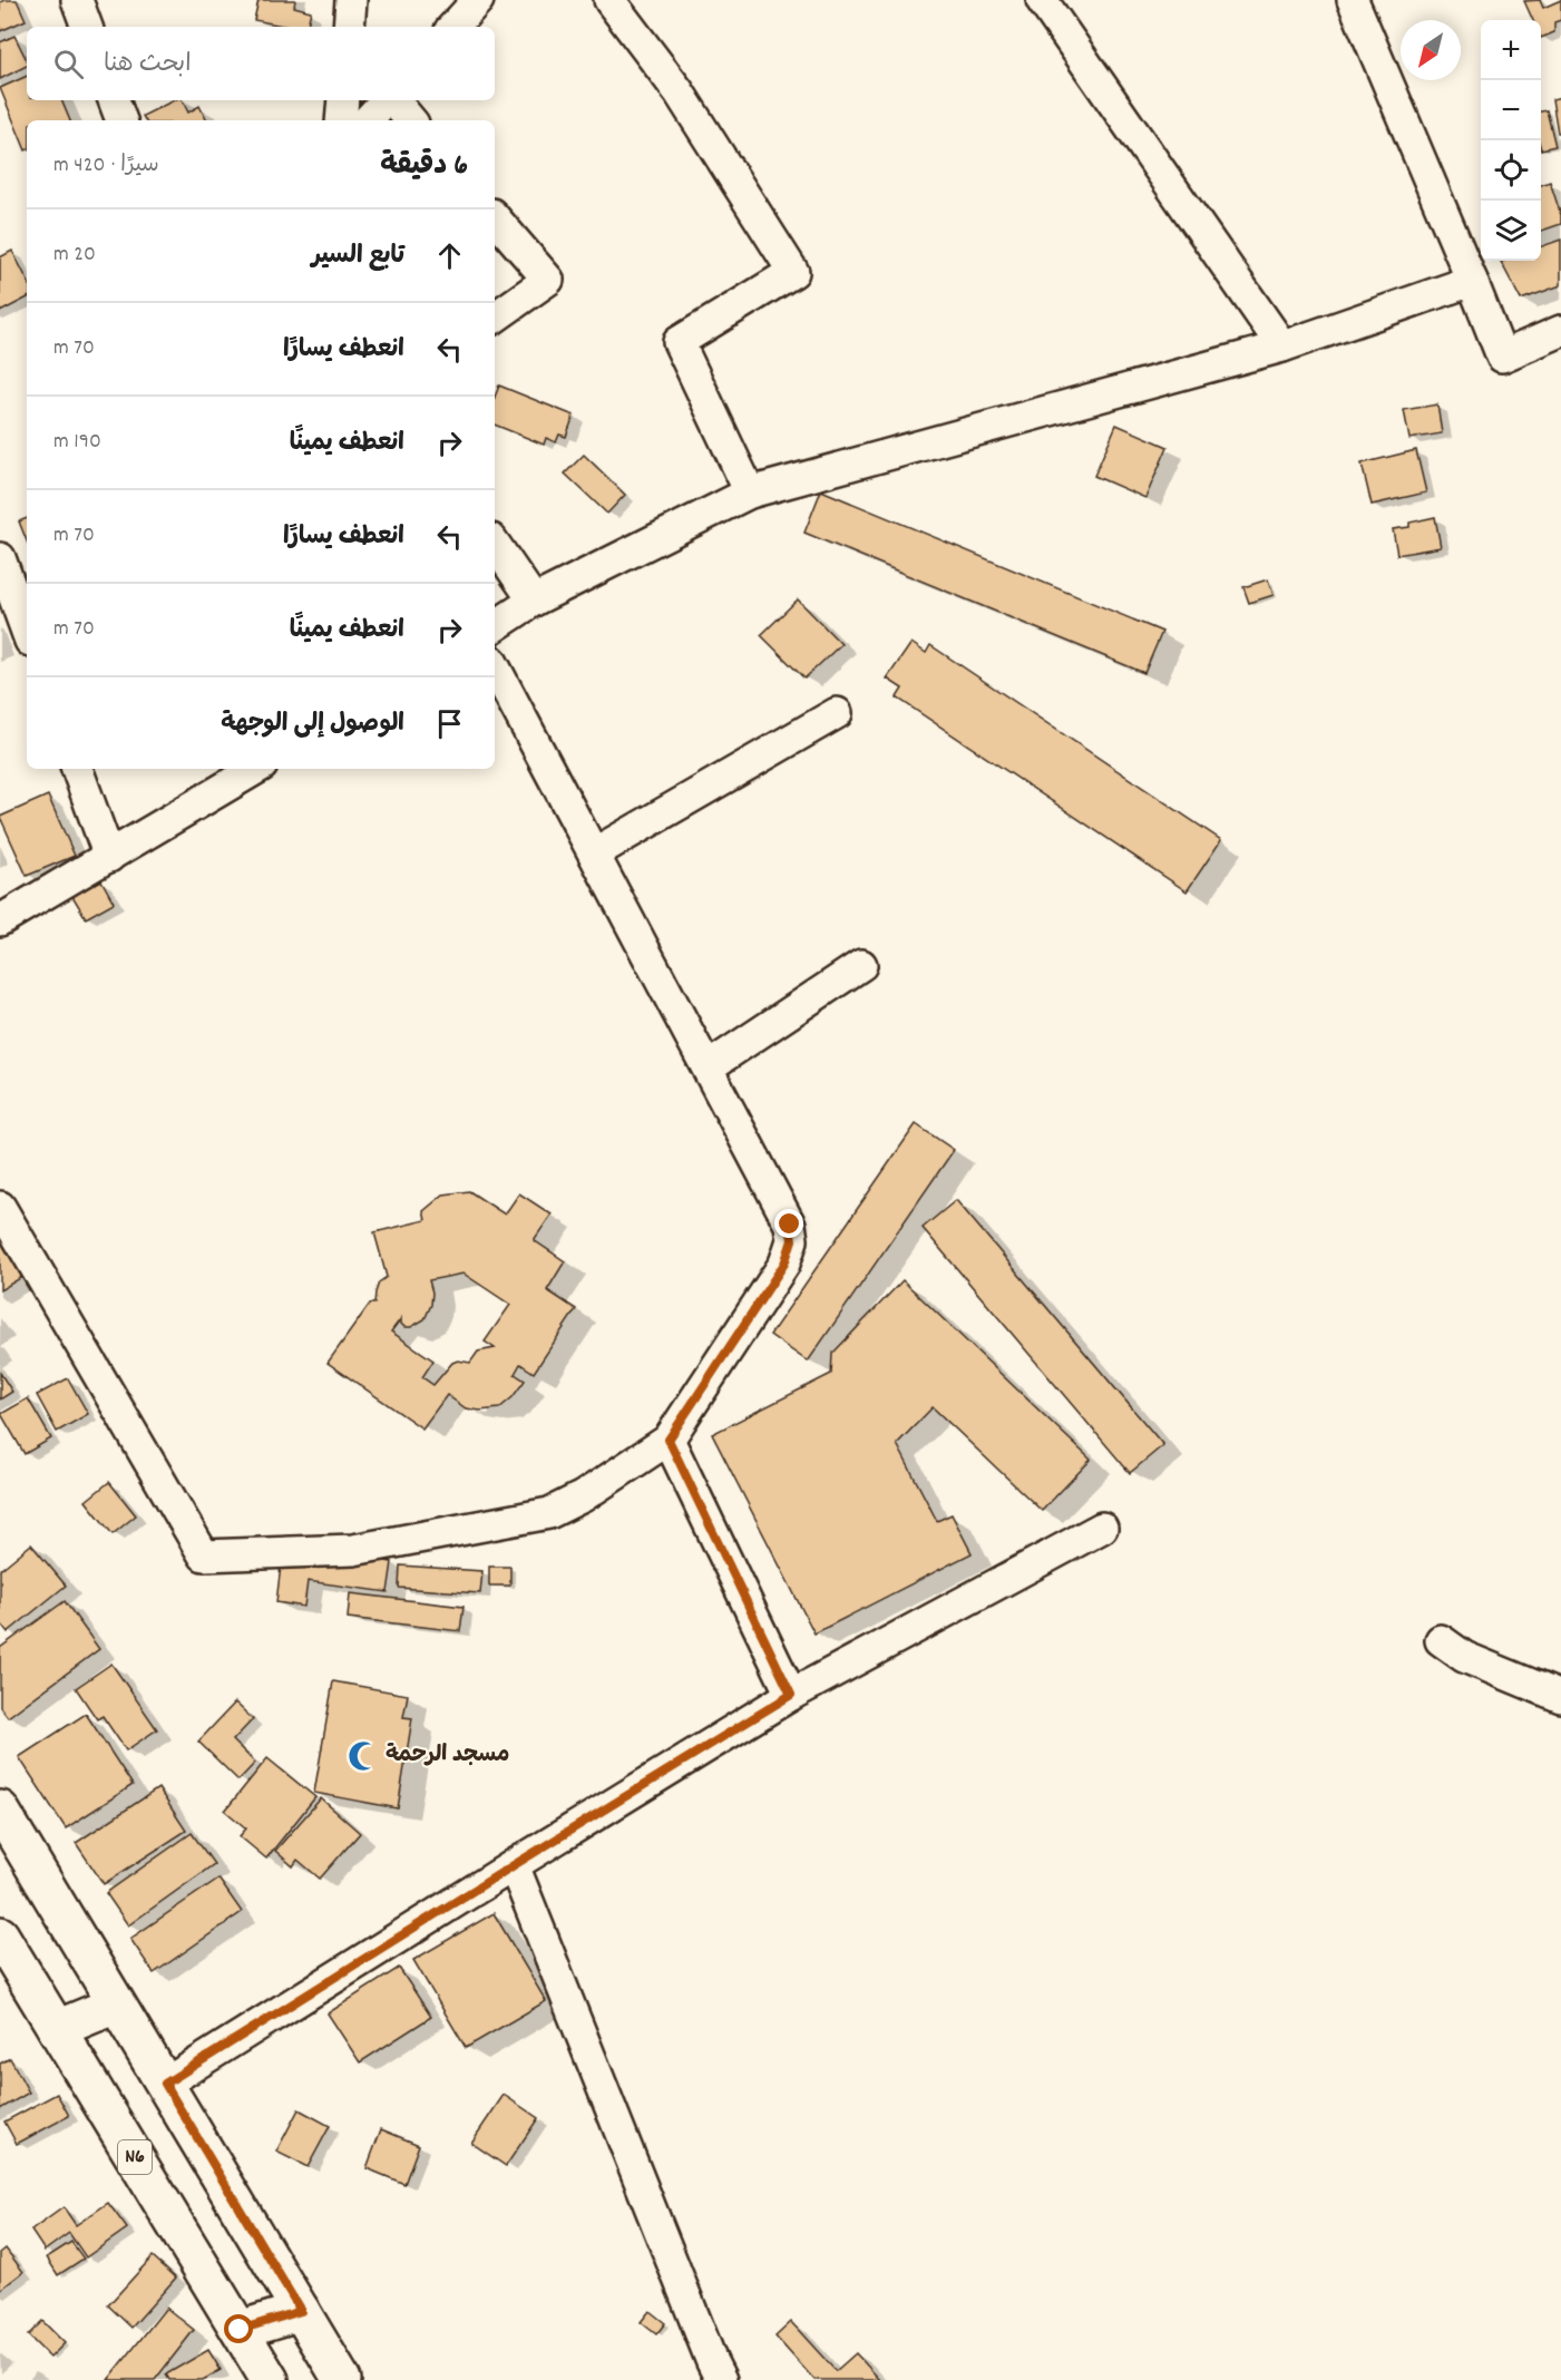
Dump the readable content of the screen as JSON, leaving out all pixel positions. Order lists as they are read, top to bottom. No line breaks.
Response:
{"streets":{"main road":["N6"]},"places":{"mosque":["مسجد الرحمة"]},"north":"bottom left","page":{"map_buttons":["+","−"],"search":"ابحث هنا","heading":["6 دقيقة","سيرًا · 420 m"],"list":[["تابع السير","20 m"],["انعطف يسارًا","70 m"],["انعطف يمينًا","190 m"],["انعطف يسارًا","70 m"],["انعطف يمينًا","70 m"],"الوصول إلى الوجهة"]}}
